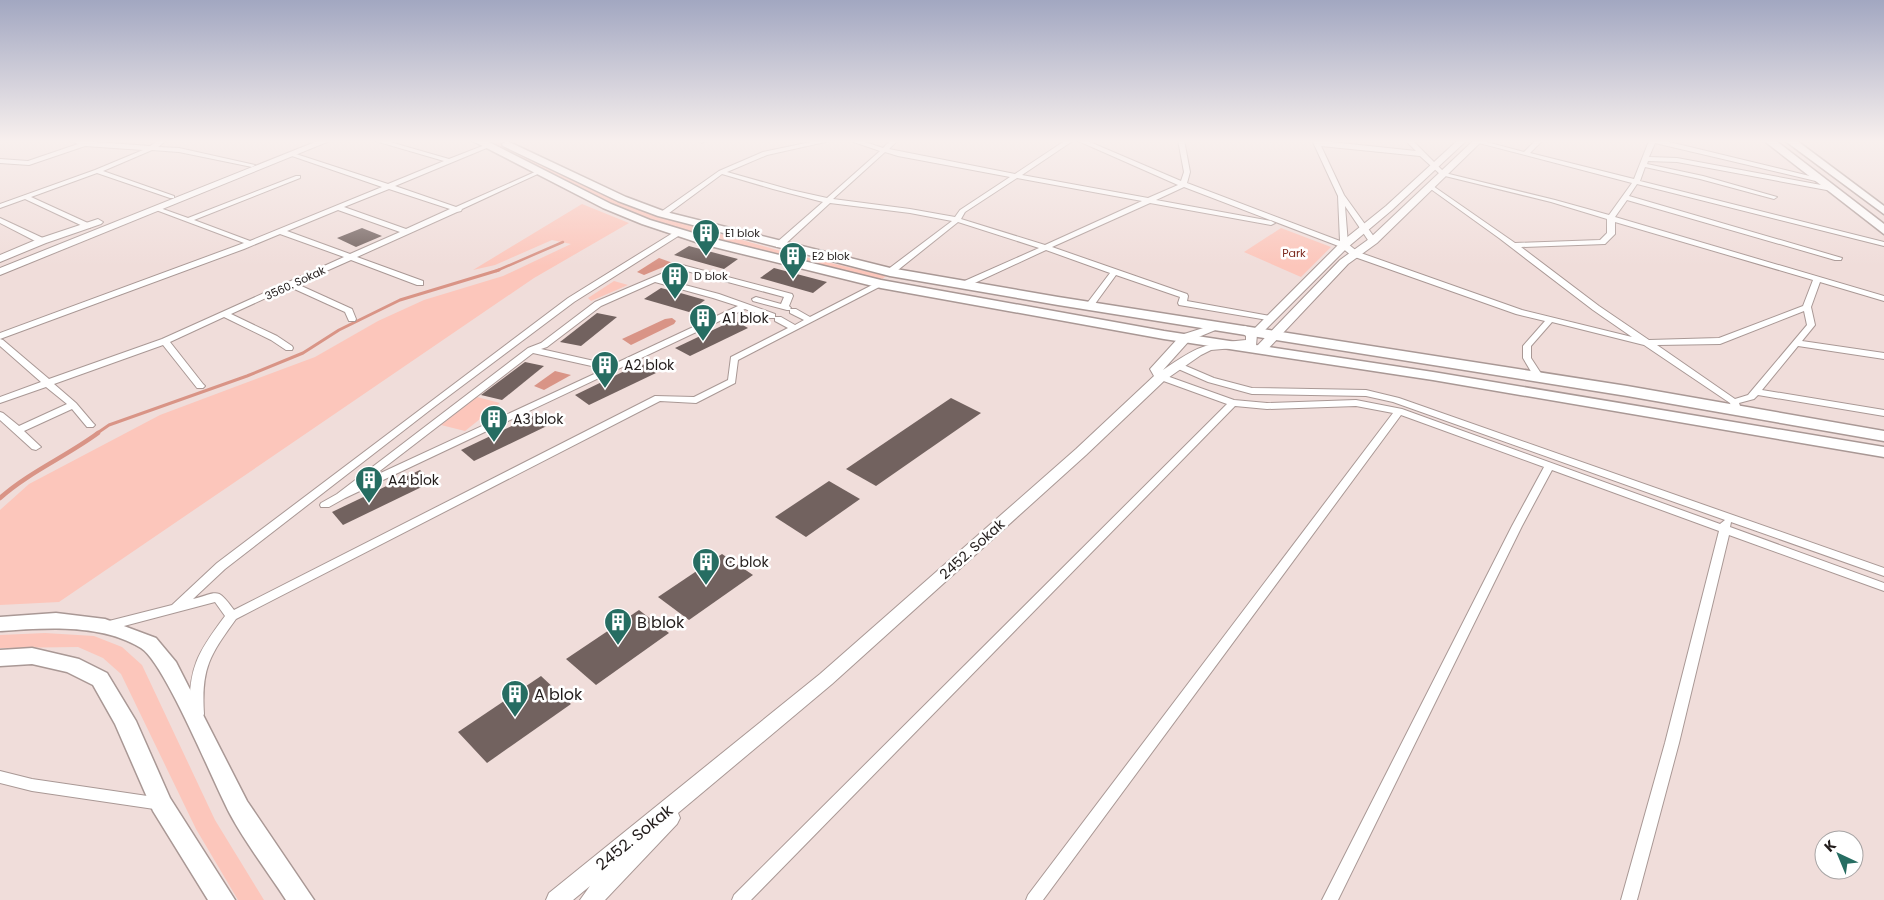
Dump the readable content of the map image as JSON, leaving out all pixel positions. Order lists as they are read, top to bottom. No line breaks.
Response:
{"streets":{"main road":["2452. Sokak"],"street":["3560. Sokak"]},"parks":["Park"],"places":{"building":["E1 blok","E2 blok","D blok","A1 blok","A2 blok","A3 blok","A4 blok","C blok","B blok","A blok"]},"north":"top left"}
